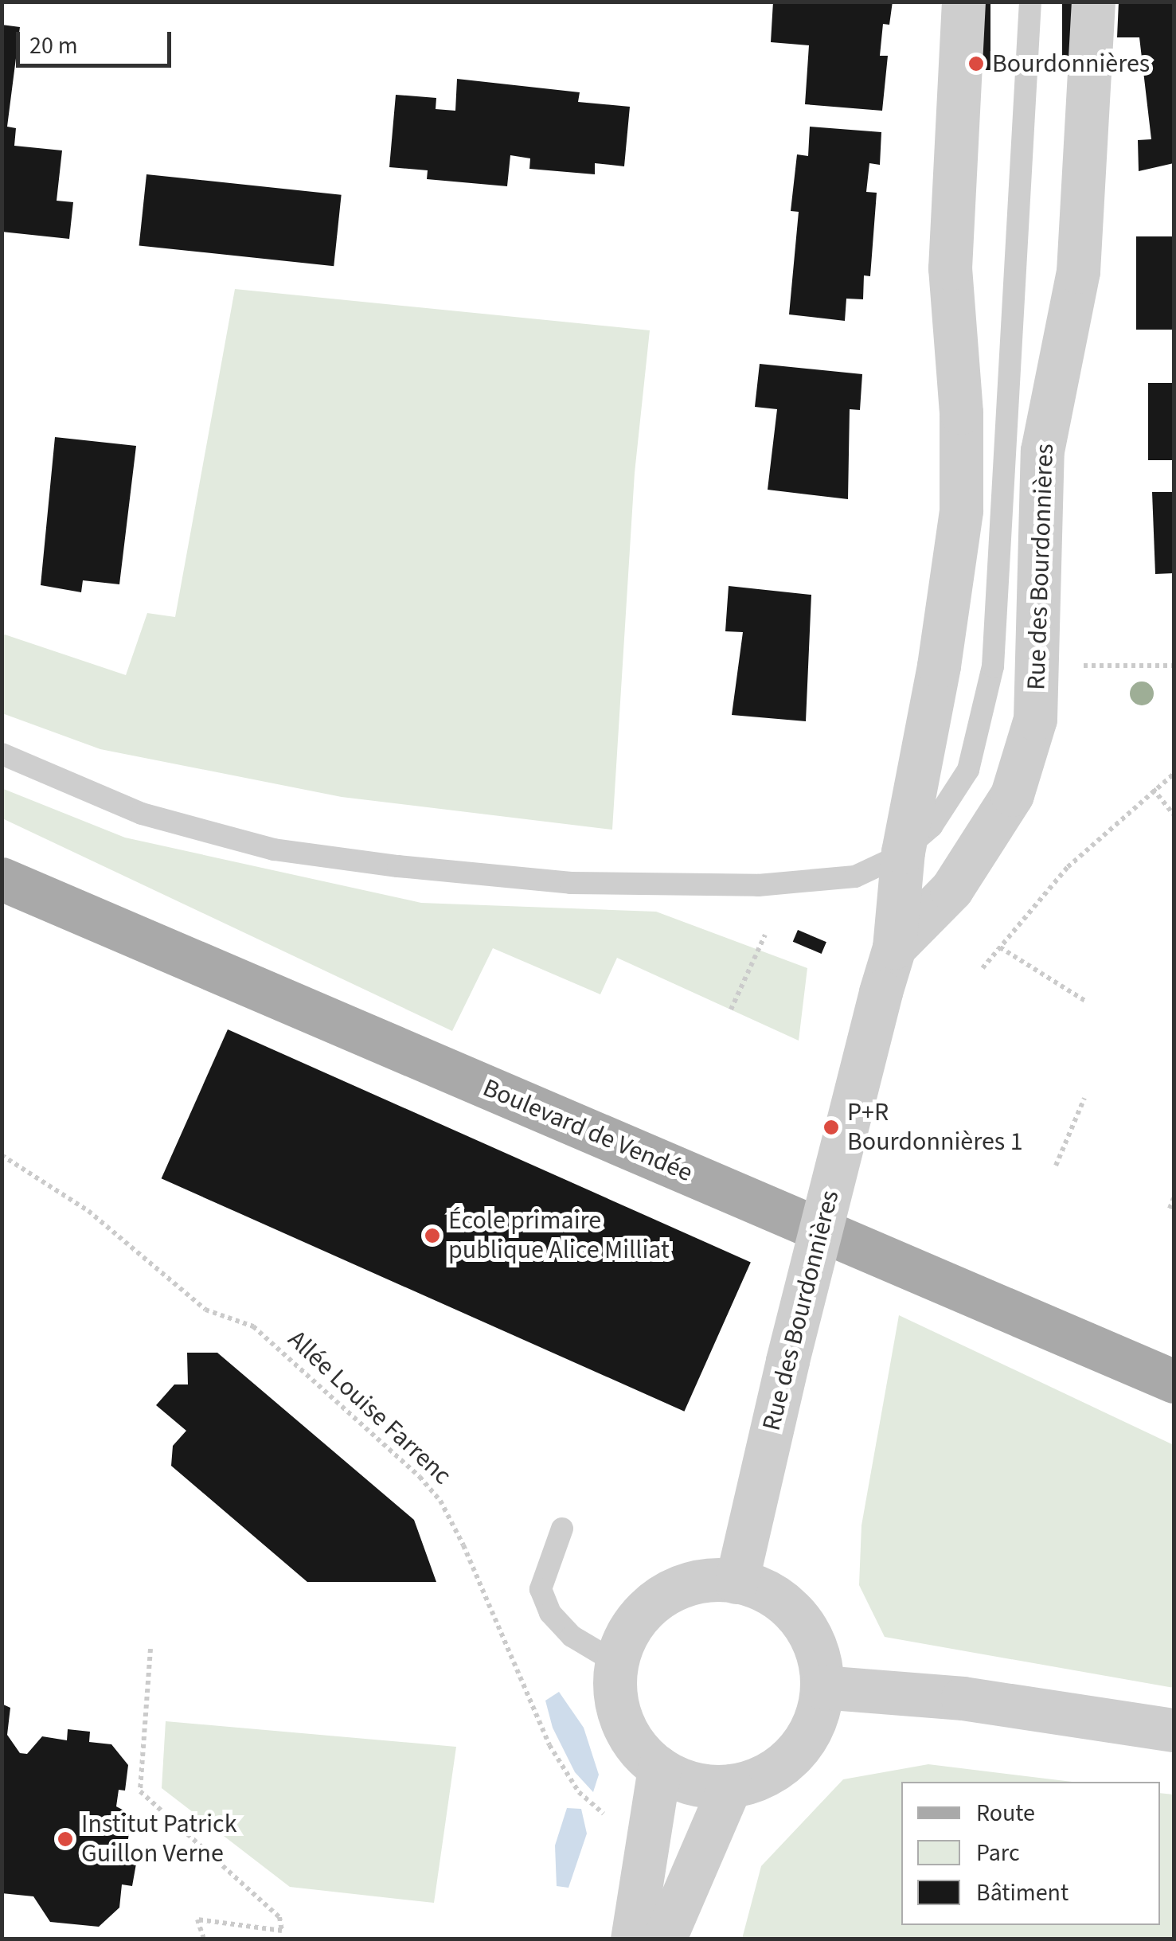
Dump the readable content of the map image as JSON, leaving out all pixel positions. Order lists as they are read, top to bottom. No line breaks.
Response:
{"streets":{"main road":["Boulevard de Vendée"],"street":["Rue des Bourdonnières"],"path":["Allée Louise Farrenc"]},"places":["Bourdonnières","P+R Bourdonnières 1","École primaire publique Alice Milliat","Institut Patrick Guillon Verne"],"legend":["Route","Parc","Bâtiment"],"scale_bar":"20 m"}
